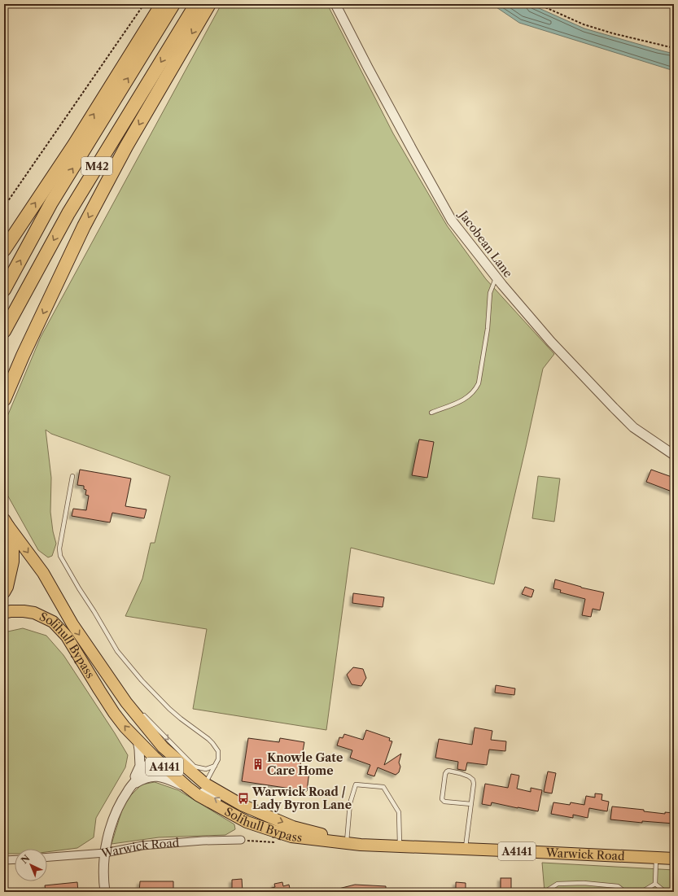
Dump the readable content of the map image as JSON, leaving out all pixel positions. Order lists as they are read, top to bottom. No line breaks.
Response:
{"streets":{"highway":["M42"],"main road":["Solihull Bypass","A4141","Warwick Road"],"street":["Jacobean Lane"]},"crossings":[["Solihull Bypass","A4141"],["Solihull Bypass","Warwick Road"]],"places":{"building":["Knowle Gate Care Home"],"bus stop":["Warwick Road / Lady Byron Lane"]},"north":"top left"}
